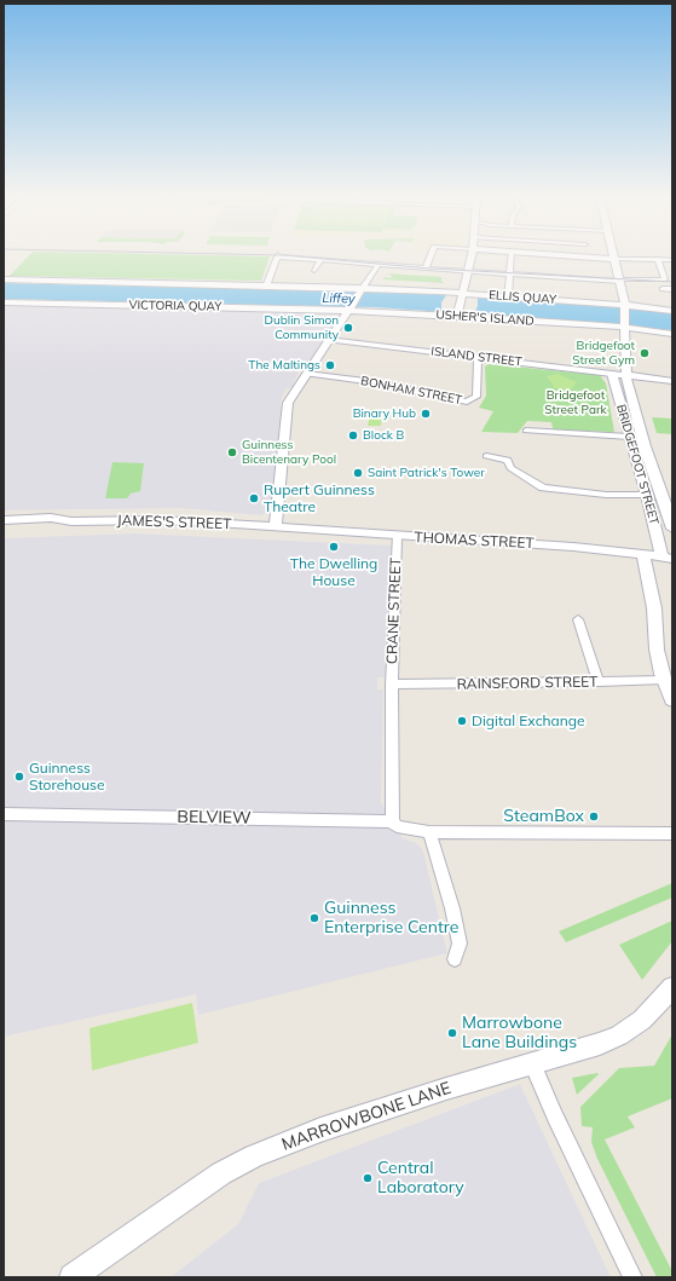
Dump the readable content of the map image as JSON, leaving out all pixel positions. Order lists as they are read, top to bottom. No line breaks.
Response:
{"streets":{"main road":["ELLIS QUAY","VICTORIA QUAY","USHER'S ISLAND","ISLAND STREET","BRIDGEFOOT STREET","JAMES'S STREET","THOMAS STREET","MARROWBONE LANE"],"street":["BONHAM STREET","CRANE STREET","RAINSFORD STREET","BELVIEW"]},"crossings":[["ELLIS QUAY","BRIDGEFOOT STREET"],["VICTORIA QUAY","USHER'S ISLAND"],["USHER'S ISLAND","BRIDGEFOOT STREET"],["ISLAND STREET","BONHAM STREET"],["ISLAND STREET","BRIDGEFOOT STREET"],["BRIDGEFOOT STREET","THOMAS STREET"],["JAMES'S STREET","THOMAS STREET"],["THOMAS STREET","CRANE STREET"],["CRANE STREET","RAINSFORD STREET"],["CRANE STREET","BELVIEW"]],"water":["Liffey"],"parks":["Bridgefoot Street Park"],"places":["Dublin Simon Community","Bridgefoot Street Gym","The Maltings","Binary Hub","Block B","Guinness Bicentenary Pool","Saint Patrick's Tower","Rupert Guinness Theatre","The Dwelling House","Digital Exchange","Guinness Storehouse","SteamBox","Guinness Enterprise Centre","Marrowbone Lane Buildings","Central Laboratory"]}
